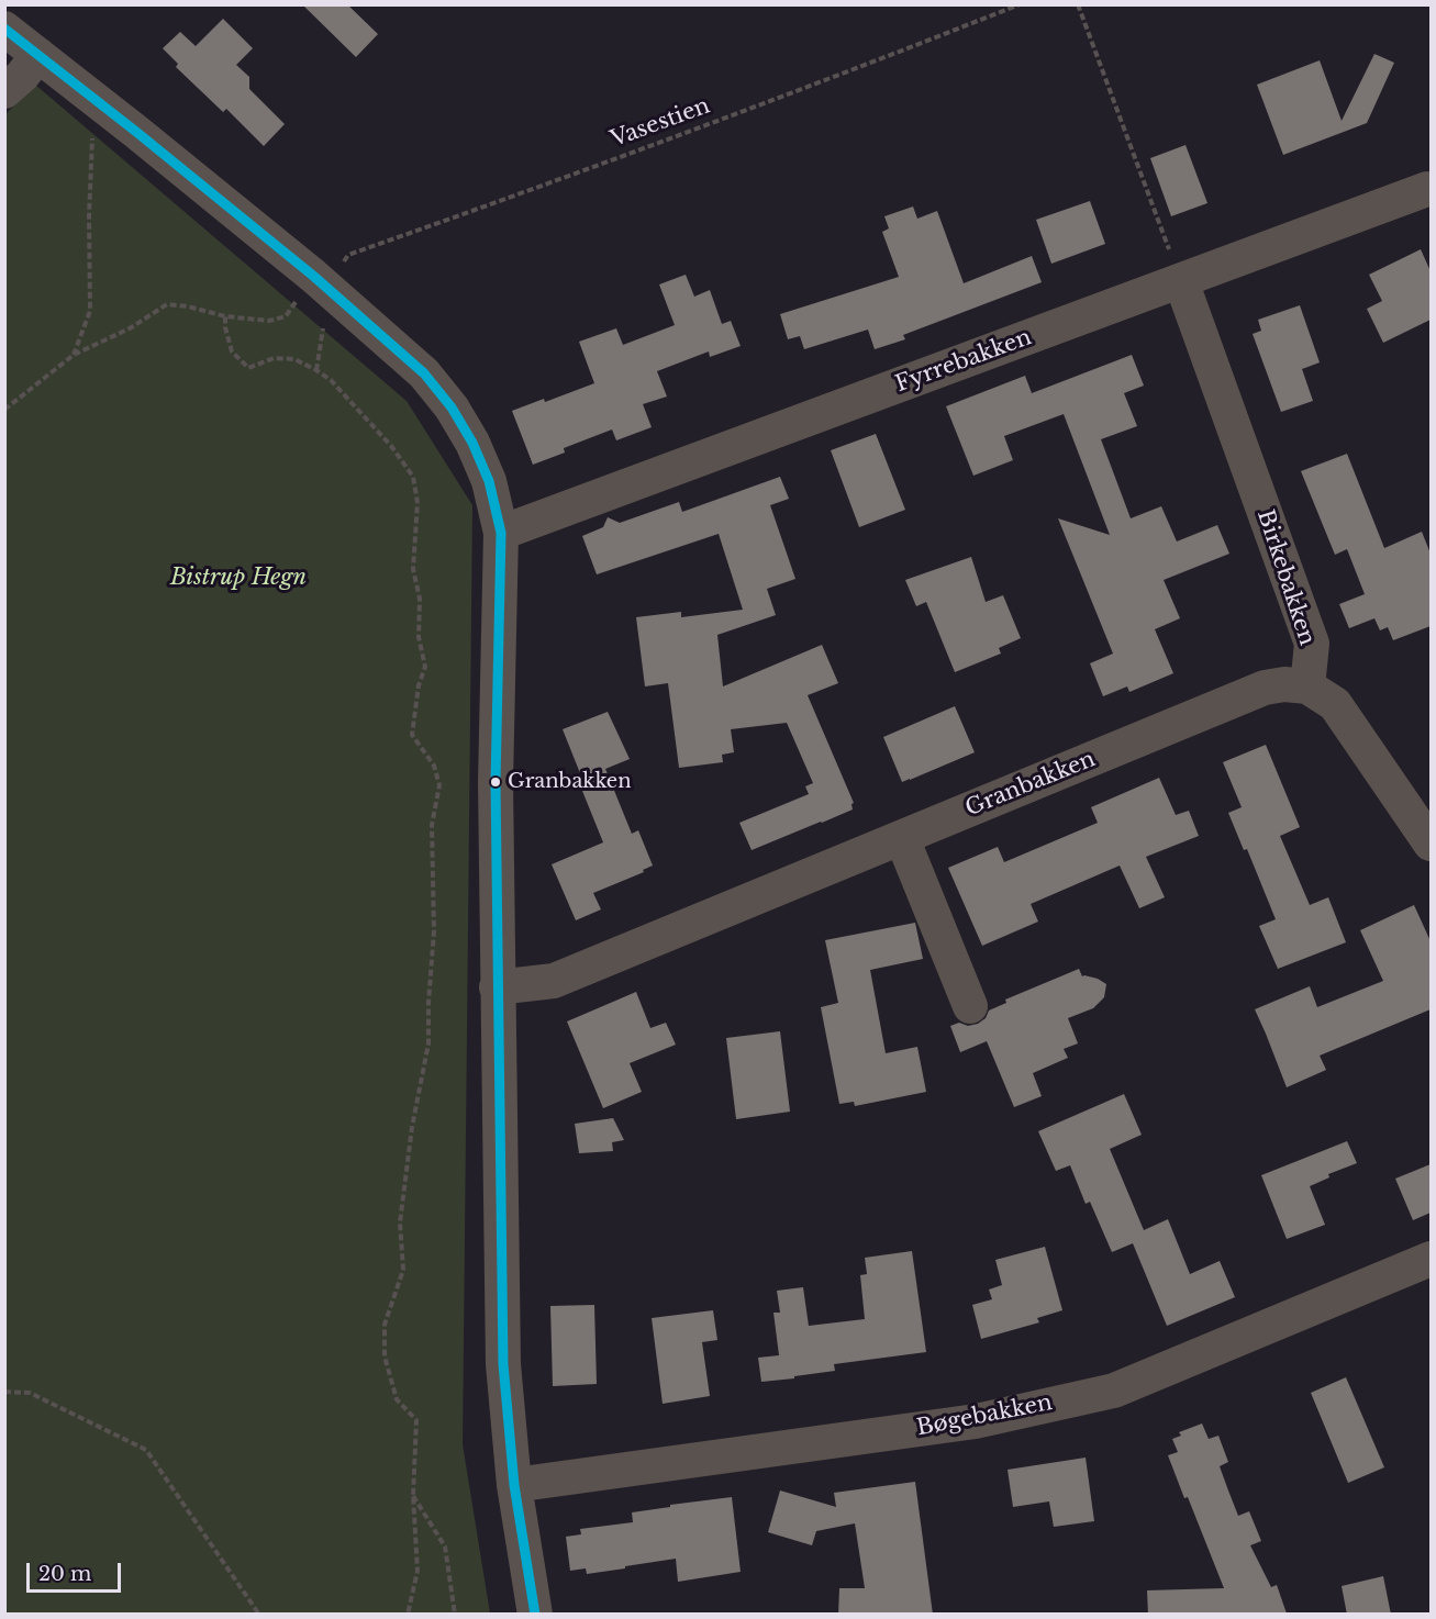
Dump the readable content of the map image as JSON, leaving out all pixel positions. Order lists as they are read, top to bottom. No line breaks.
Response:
{"streets":{"street":["Fyrrebakken","Birkebakken","Granbakken","Bøgebakken"],"path":["Vasestien"]},"crossings":[["Fyrrebakken","Birkebakken"],["Birkebakken","Granbakken"]],"parks":["Bistrup Hegn"],"places":["Granbakken"],"scale_bar":"20 m"}
